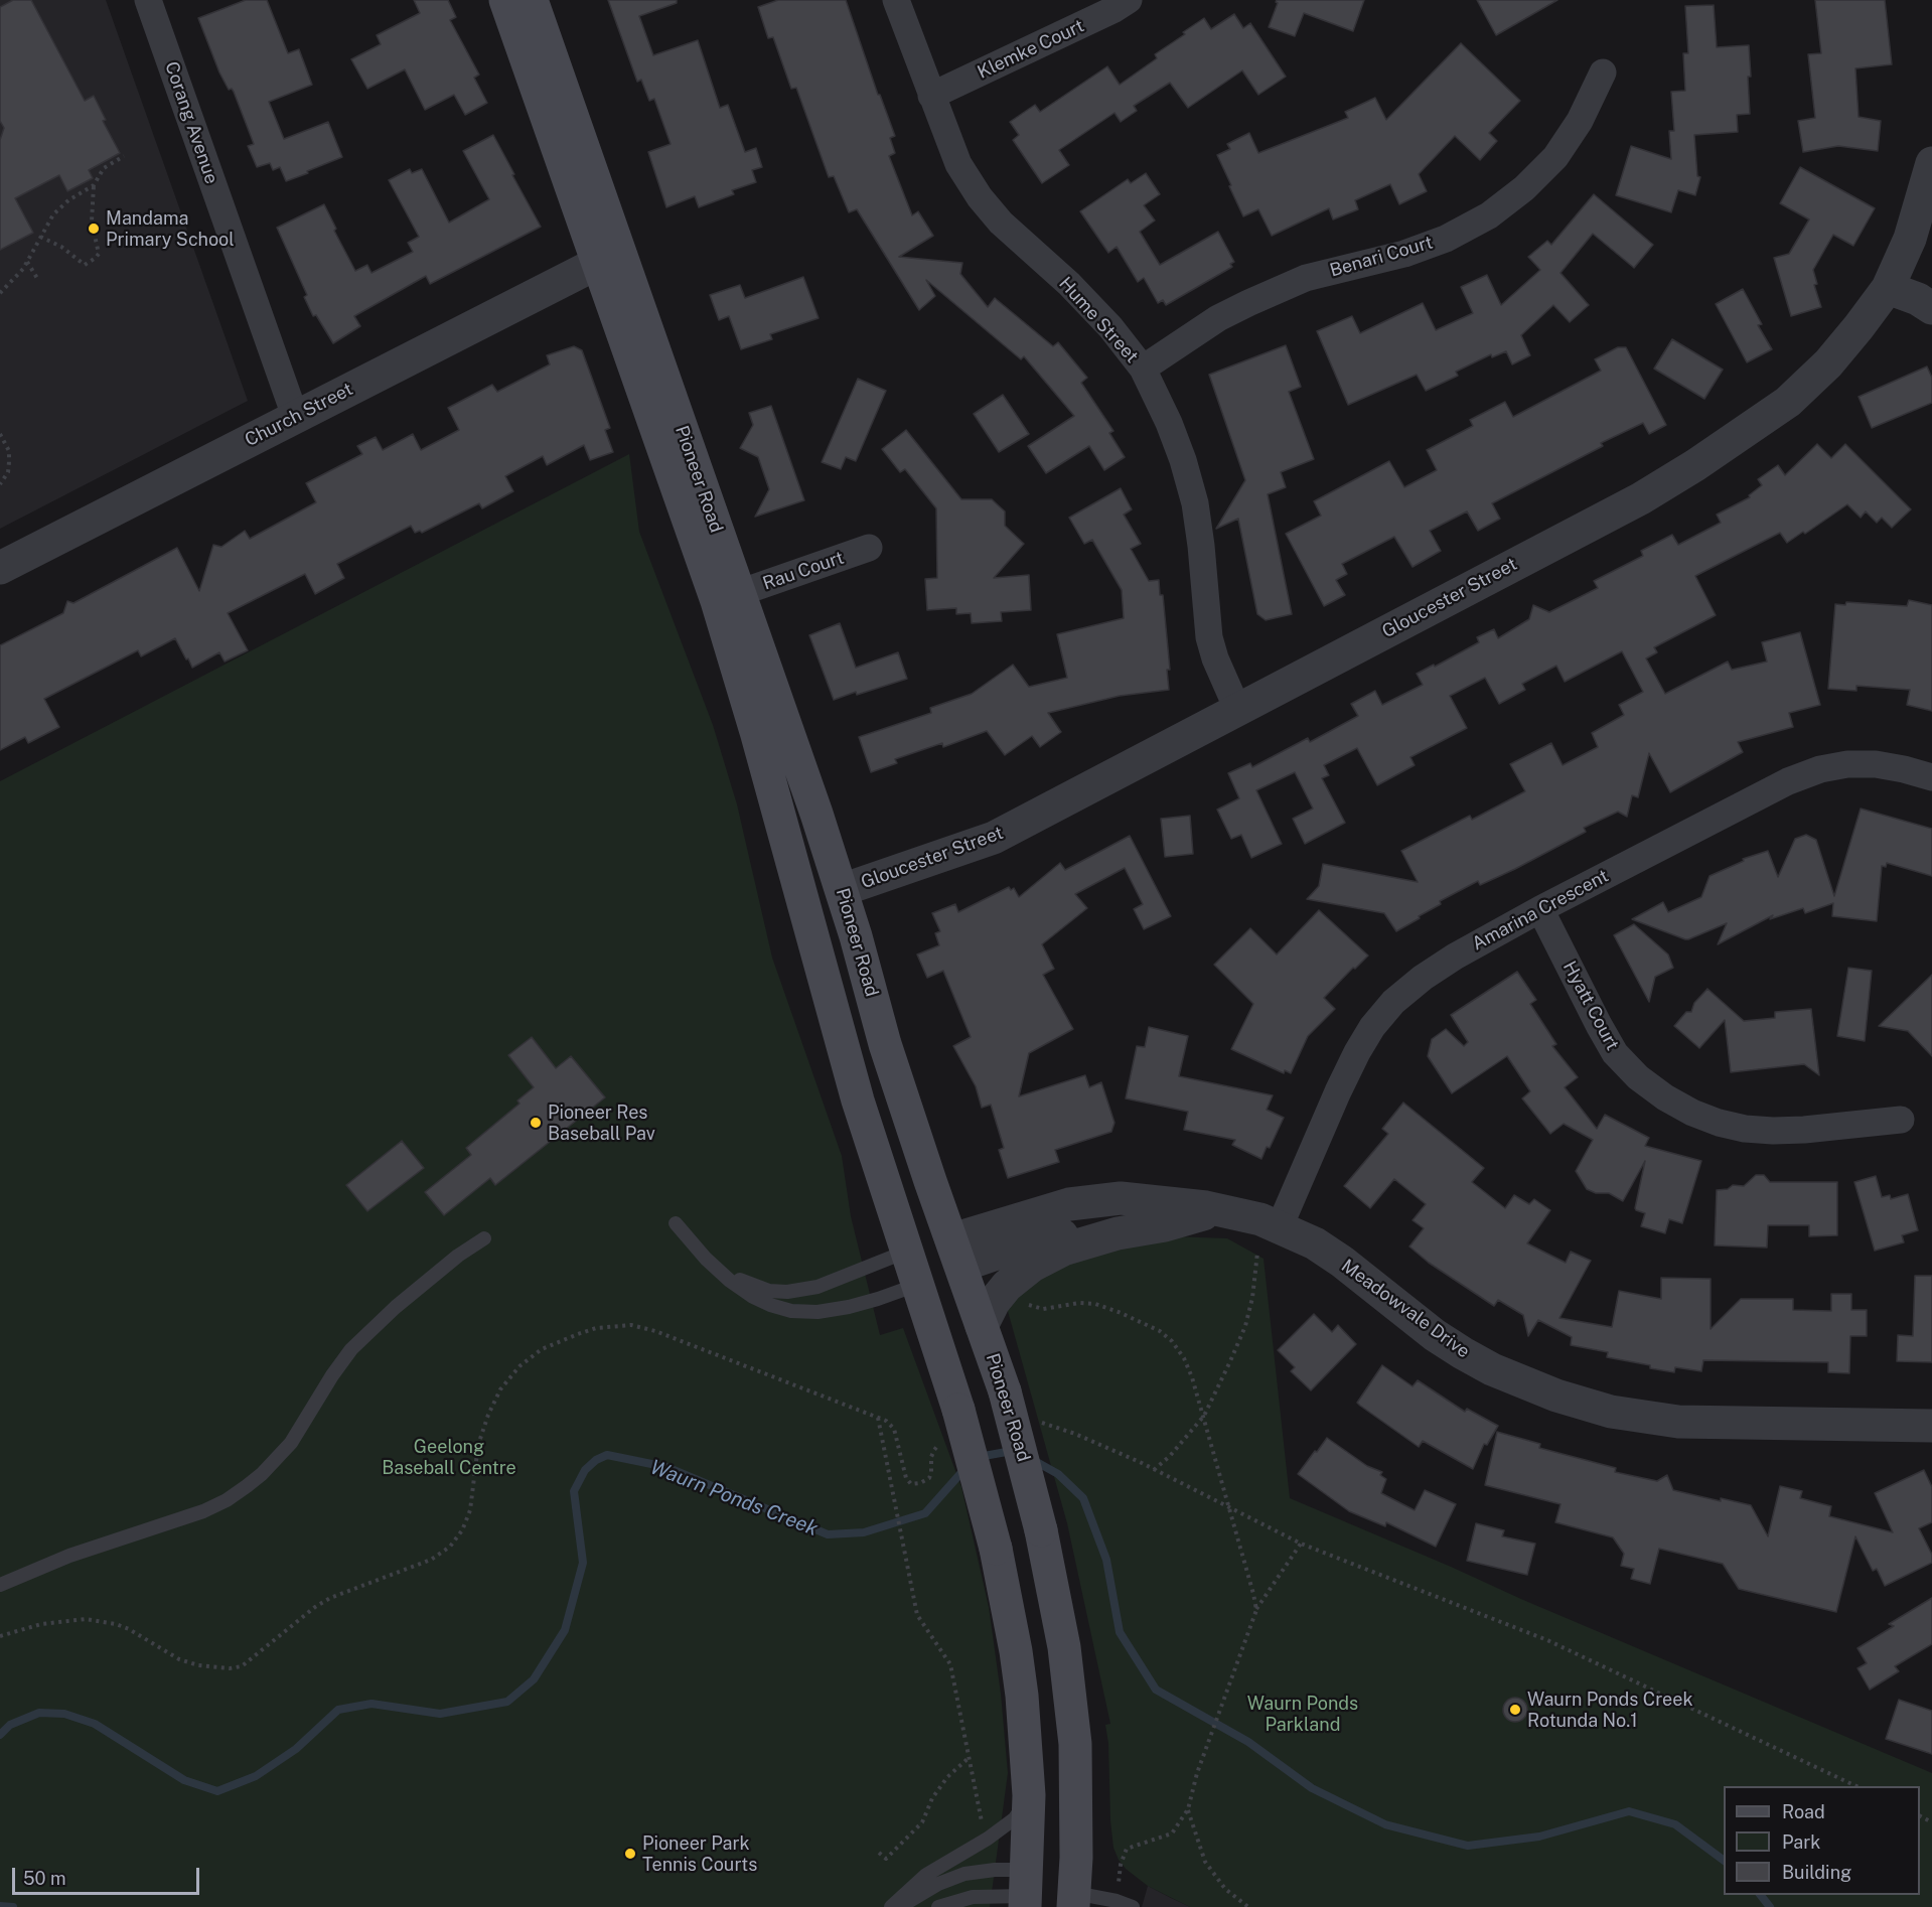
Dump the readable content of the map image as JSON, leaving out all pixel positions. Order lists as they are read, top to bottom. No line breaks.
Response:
{"streets":{"main road":["Pioneer Road"],"street":["Klemke Court","Corang Avenue","Benari Court","Hume Street","Church Street","Rau Court","Gloucester Street","Amarina Crescent","Hyatt Court","Meadowvale Drive"]},"crossings":[["Klemke Court","Hume Street"],["Corang Avenue","Church Street"],["Benari Court","Hume Street"],["Hume Street","Gloucester Street"],["Church Street","Pioneer Road"],["Pioneer Road","Rau Court"],["Pioneer Road","Gloucester Street"],["Pioneer Road","Meadowvale Drive"],["Amarina Crescent","Hyatt Court"],["Amarina Crescent","Meadowvale Drive"]],"water":["Waurn Ponds Creek"],"parks":["Geelong Baseball Centre","Waurn Ponds Parkland"],"places":["Mandama Primary School","Pioneer Res Baseball Pav","Waurn Ponds Creek Rotunda No.1","Pioneer Park Tennis Courts"],"legend":["Road","Park","Building"],"scale_bar":"50 m"}
